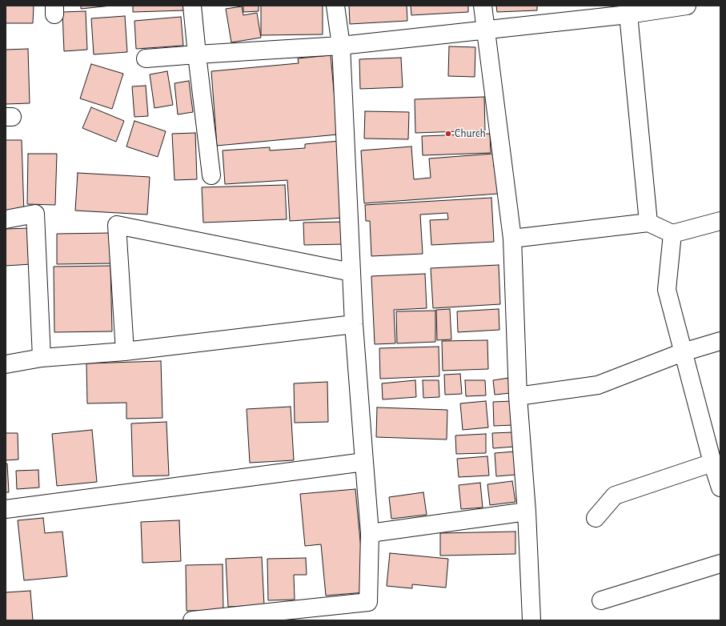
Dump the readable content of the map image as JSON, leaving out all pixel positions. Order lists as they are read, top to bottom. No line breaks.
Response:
{"places":["Church"]}
